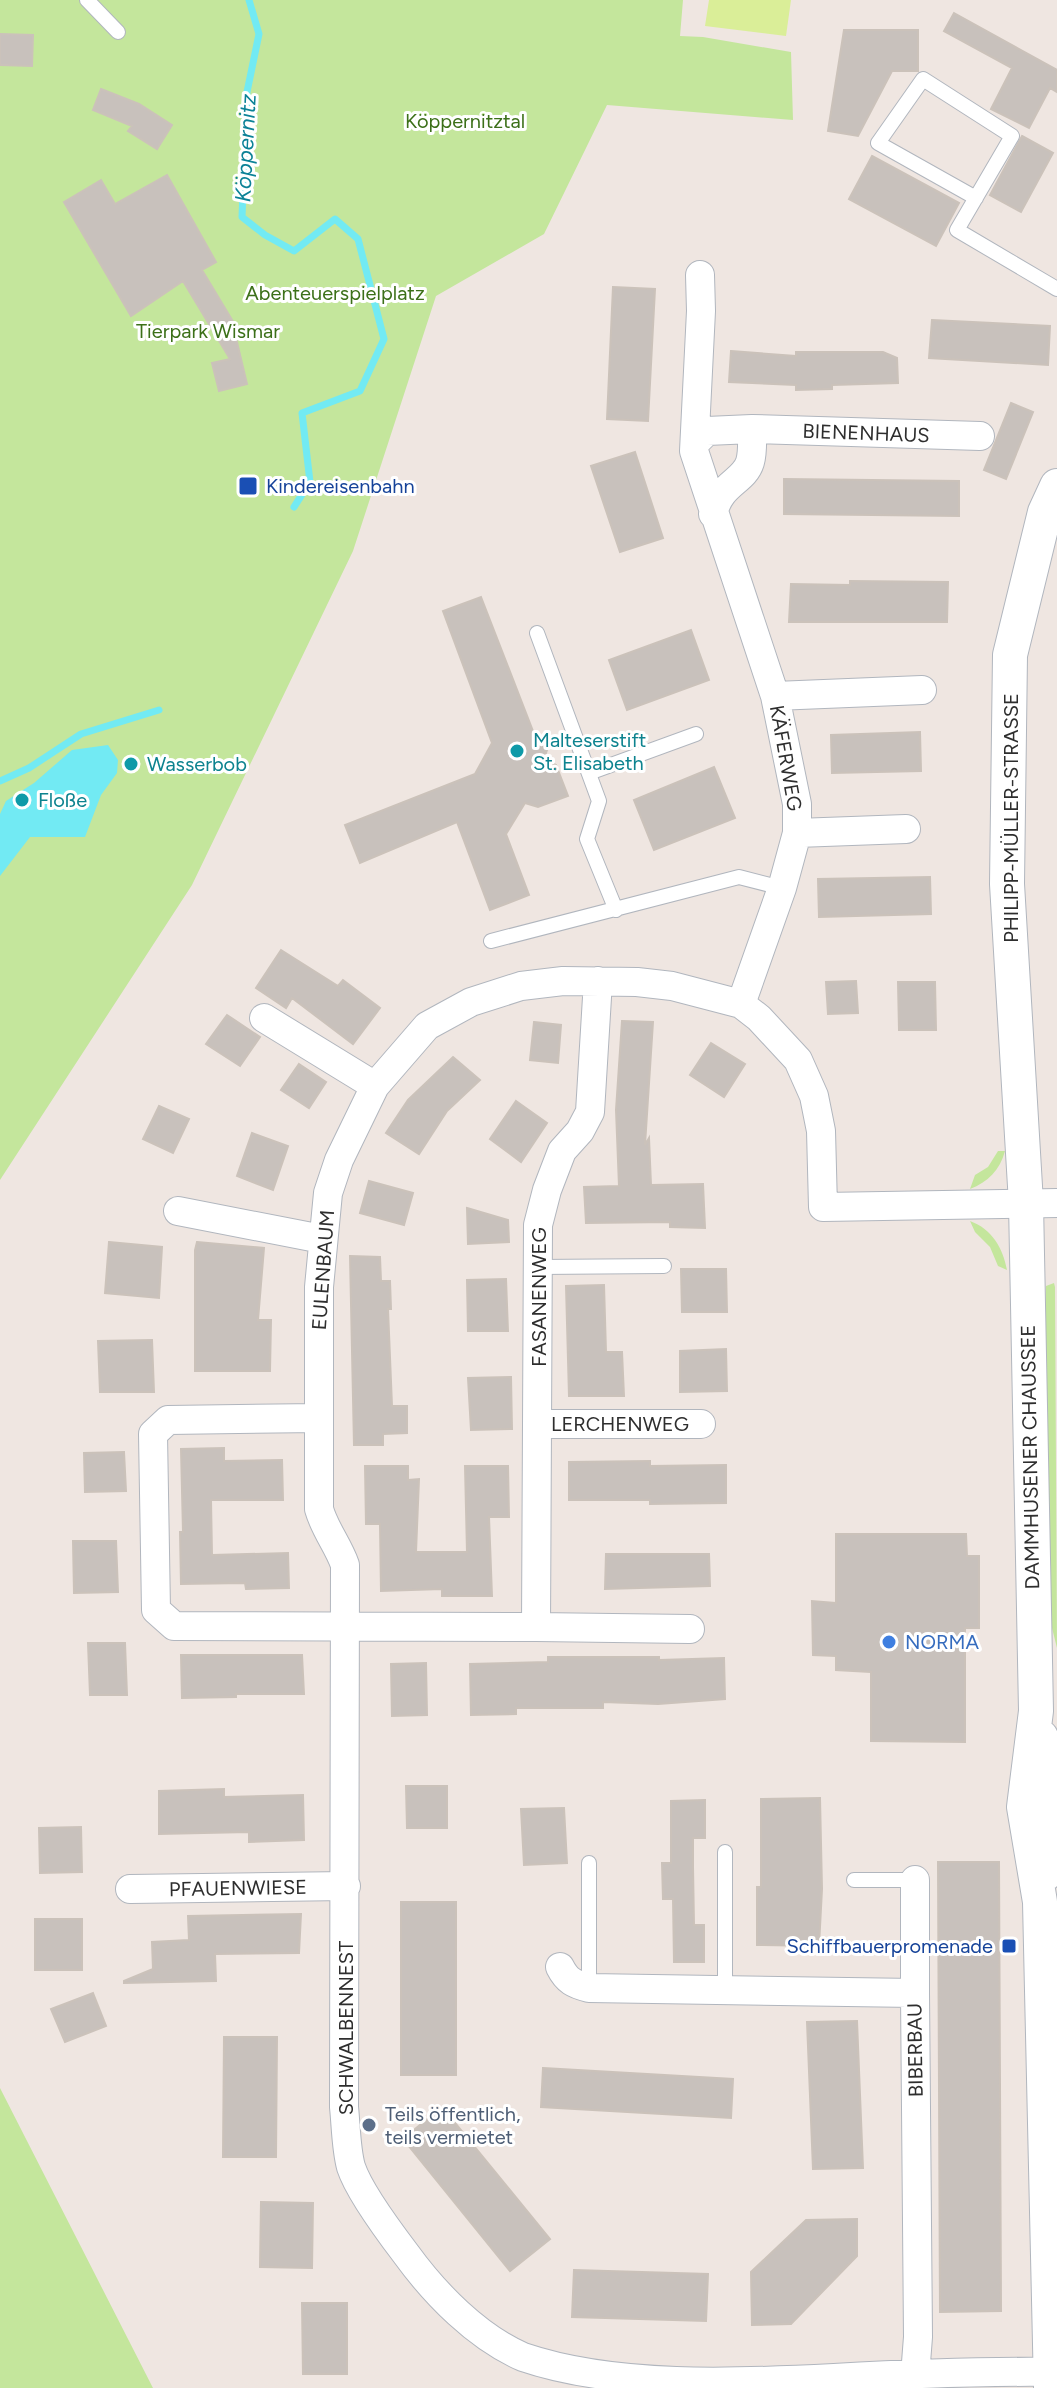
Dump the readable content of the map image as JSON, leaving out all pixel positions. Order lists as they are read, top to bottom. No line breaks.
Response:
{"streets":{"street":["BIENENHAUS","KÄFERWEG","PHILIPP-MÜLLER-STRASSE","EULENBAUM","FASANENWEG","LERCHENWEG","DAMMHUSENER CHAUSSEE","PFAUENWIESE","SCHWALBENNEST","BIBERBAU"]},"crossings":[["KÄFERWEG","EULENBAUM"],["PHILIPP-MÜLLER-STRASSE","EULENBAUM"],["PHILIPP-MÜLLER-STRASSE","DAMMHUSENER CHAUSSEE"],["EULENBAUM","FASANENWEG"],["EULENBAUM","DAMMHUSENER CHAUSSEE"],["EULENBAUM","SCHWALBENNEST"],["FASANENWEG","LERCHENWEG"],["DAMMHUSENER CHAUSSEE","SCHWALBENNEST"],["PFAUENWIESE","SCHWALBENNEST"],["SCHWALBENNEST","BIBERBAU"]],"water":["Köppernitz"],"parks":["Köppernitztal","Abenteuerspielplatz","Tierpark Wismar"],"places":{"transit":["Kindereisenbahn","Schiffbauerpromenade"],"other":["Malteserstift St. Elisabeth","Wasserbob","Floße","NORMA","Teils öffentlich, teils vermietet"]}}
